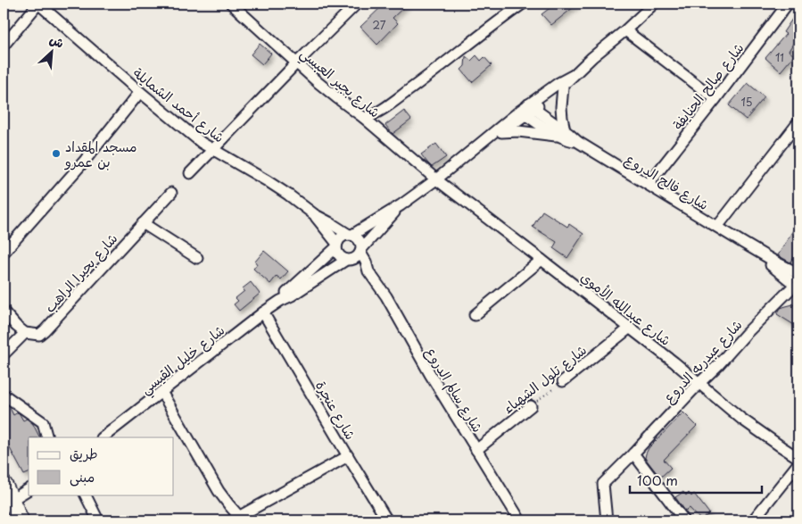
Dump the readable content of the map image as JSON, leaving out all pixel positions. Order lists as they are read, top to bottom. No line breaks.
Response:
{"streets":{"street":["شارع بجير العبسي","شارع صالح الحنايفة","شارع أحمد الشمايلة","شارع فالح الدروع","شارع بحيرا الراهب","شارع عبدالله الأموي","شارع خليل القيسي","شارع عبدربه الدروع","شارع تلول الشهباء","شارع سالم الدروع","شارع عنجرة"]},"crossings":[["شارع بجير العبسي","شارع عبدالله الأموي"],["شارع صالح الحنايفة","شارع فالح الدروع"],["شارع أحمد الشمايلة","شارع خليل القيسي"],["شارع أحمد الشمايلة","شارع سالم الدروع"],["شارع فالح الدروع","شارع عبدربه الدروع"],["شارع عبدالله الأموي","شارع عبدربه الدروع"],["شارع عبدالله الأموي","شارع تلول الشهباء"],["شارع خليل القيسي","شارع سالم الدروع"],["شارع خليل القيسي","شارع عنجرة"],["شارع تلول الشهباء","شارع سالم الدروع"]],"places":["مسجد المقداد بن عمرو"],"house_numbers":["27","11","15"],"legend":["طريق","مبنى"],"scale_bar":"100 m","north":"top right"}
